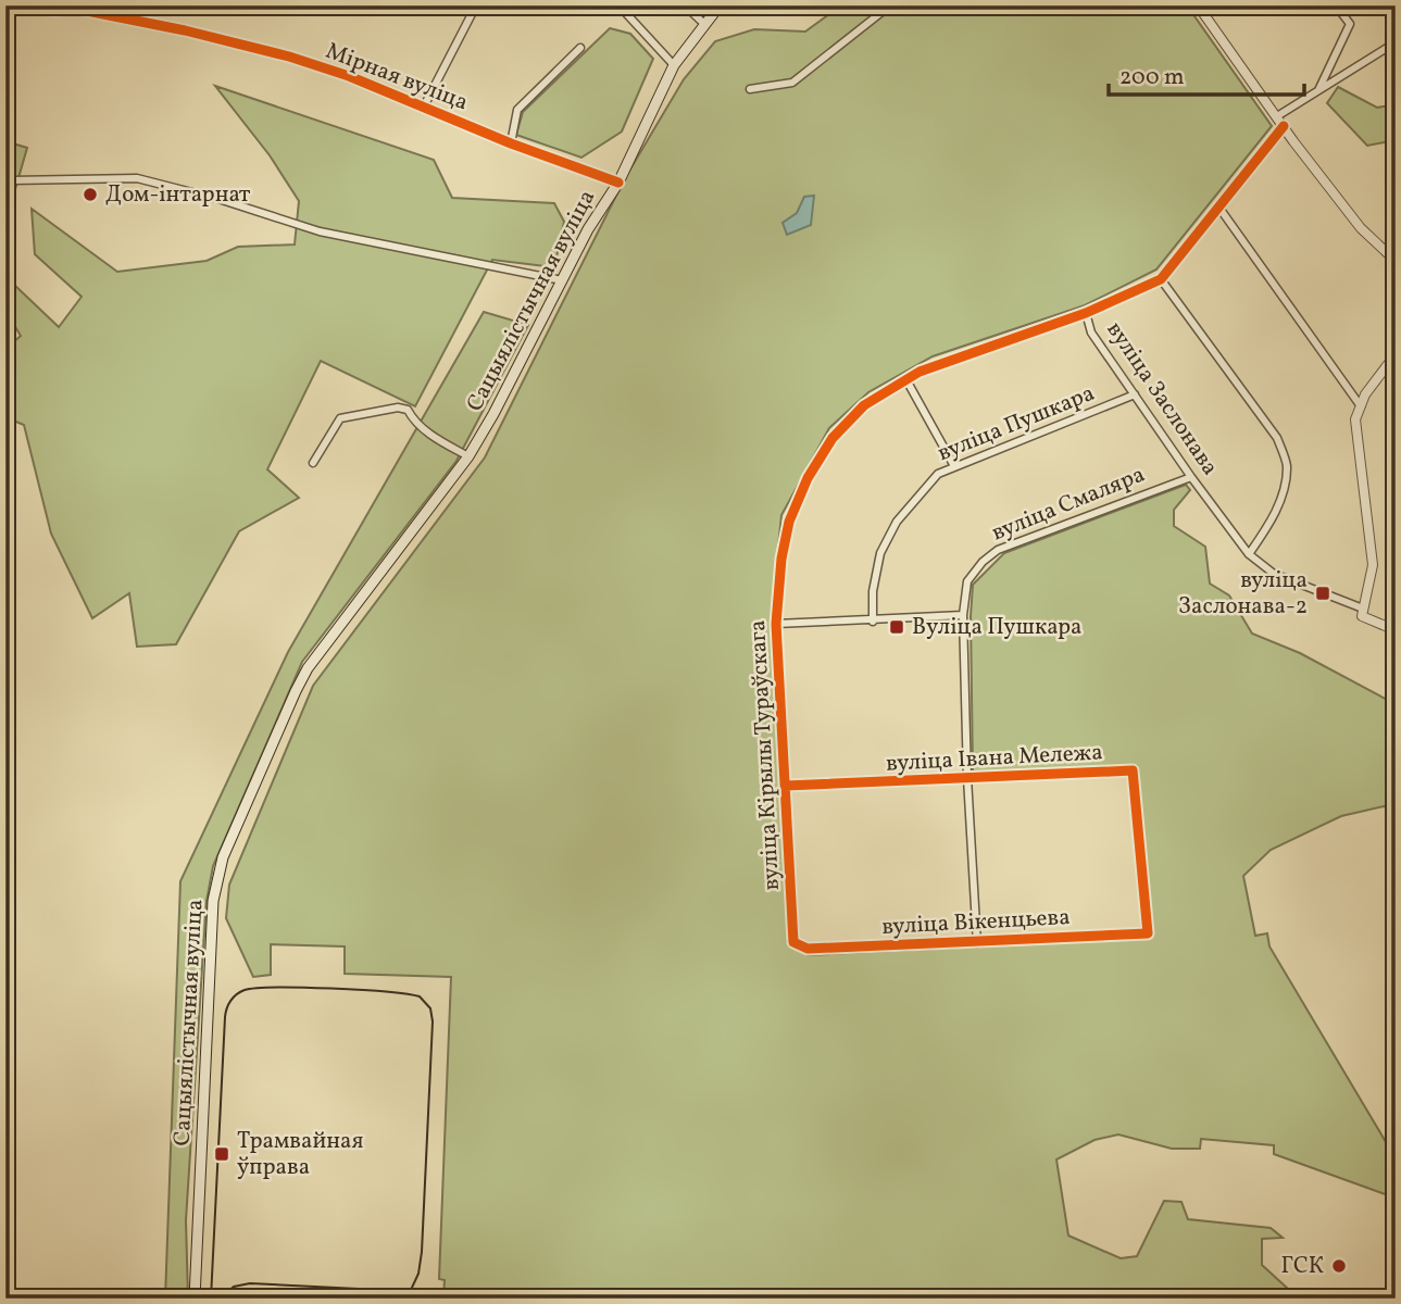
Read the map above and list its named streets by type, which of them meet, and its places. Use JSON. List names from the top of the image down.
{
  "streets": {
    "main road": ["Сацыялістычная вуліца"],
    "street": [
      "Мірная вуліца",
      "вуліца Заслонава",
      "вуліца Пушкара",
      "вуліца Смаляра",
      "вуліца Кірылы Тураўскага",
      "вуліца Івана Мележа",
      "вуліца Вікенцьева"
    ]
  },
  "crossings": [
    ["Мірная вуліца", "Сацыялістычная вуліца"],
    ["вуліца Заслонава", "вуліца Пушкара"],
    ["вуліца Заслонава", "вуліца Смаляра"],
    ["вуліца Заслонава", "вуліца Кірылы Тураўскага"],
    ["вуліца Смаляра", "вуліца Івана Мележа"],
    ["вуліца Смаляра", "вуліца Вікенцьева"],
    ["вуліца Кірылы Тураўскага", "вуліца Івана Мележа"],
    ["вуліца Кірылы Тураўскага", "вуліца Вікенцьева"],
    ["вуліца Івана Мележа", "вуліца Вікенцьева"]
  ],
  "places": {
    "other": ["Дом-інтарнат", "ГСК"],
    "transit": ["вуліца Заслонава-2", "Вуліца Пушкара", "Трамвайная ўправа"]
  },
  "scale_bar": "200 m"
}
